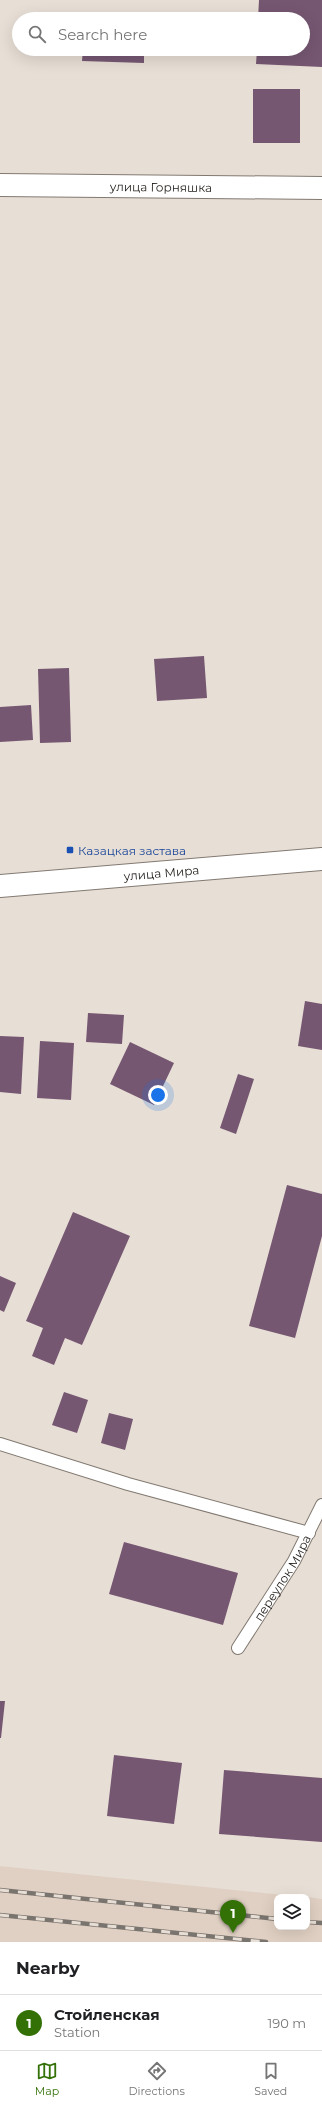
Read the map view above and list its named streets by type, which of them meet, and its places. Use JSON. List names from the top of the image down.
{
  "streets": {
    "street": ["улица Горняшка", "улица Мира"],
    "lane": ["переулок Мира"]
  },
  "places": {
    "transit": ["Казацкая застава"]
  },
  "page": {
    "search": "Search here",
    "pins": "1",
    "heading": "Nearby",
    "list": [
      {
        "mark": "1",
        "name": "Стойленская",
        "note": "Station",
        "value": "190 m"
      }
    ],
    "nav": ["Map", "Directions", "Saved"]
  }
}
